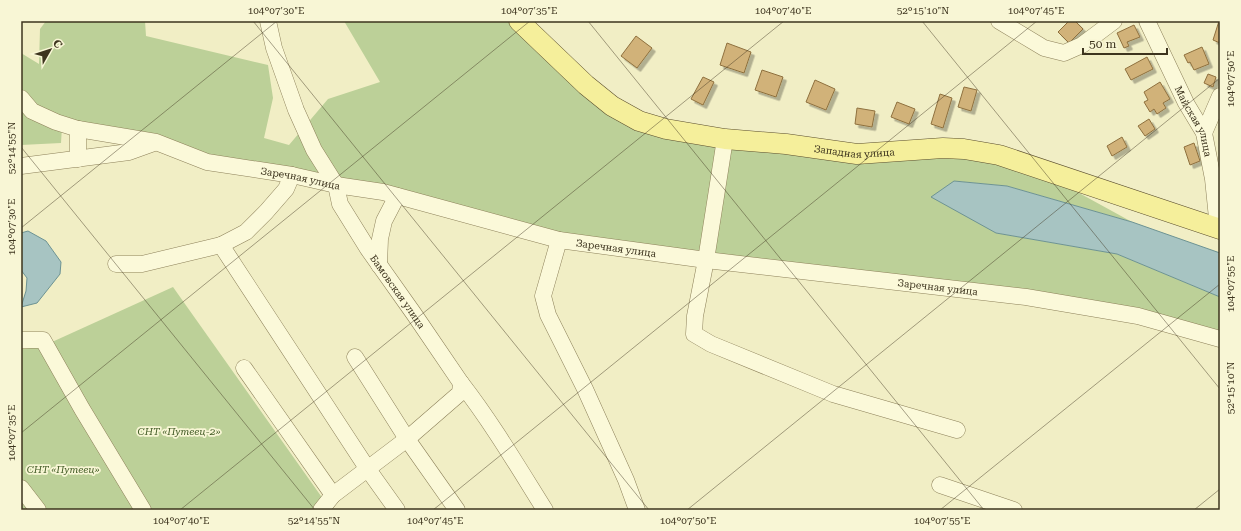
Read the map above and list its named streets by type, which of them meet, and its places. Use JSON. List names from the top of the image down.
{
  "streets": {
    "main road": ["Западная улица"],
    "street": ["Майская улица", "Заречная улица", "Бамовская улица"]
  },
  "crossings": [
    ["Майская улица", "Западная улица"],
    ["Заречная улица", "Бамовская улица"]
  ],
  "parks": ["СНТ «Путеец-2»", "СНТ «Путеец»"],
  "scale_bar": "50 m",
  "north": "top right",
  "coordinates": [
    "104°07'30\"E",
    "104°07'35\"E",
    "104°07'40\"E",
    "52°15'10\"N",
    "104°07'45\"E",
    "104°07'50\"E",
    "52°14'55\"N",
    "104°07'55\"E"
  ]
}
